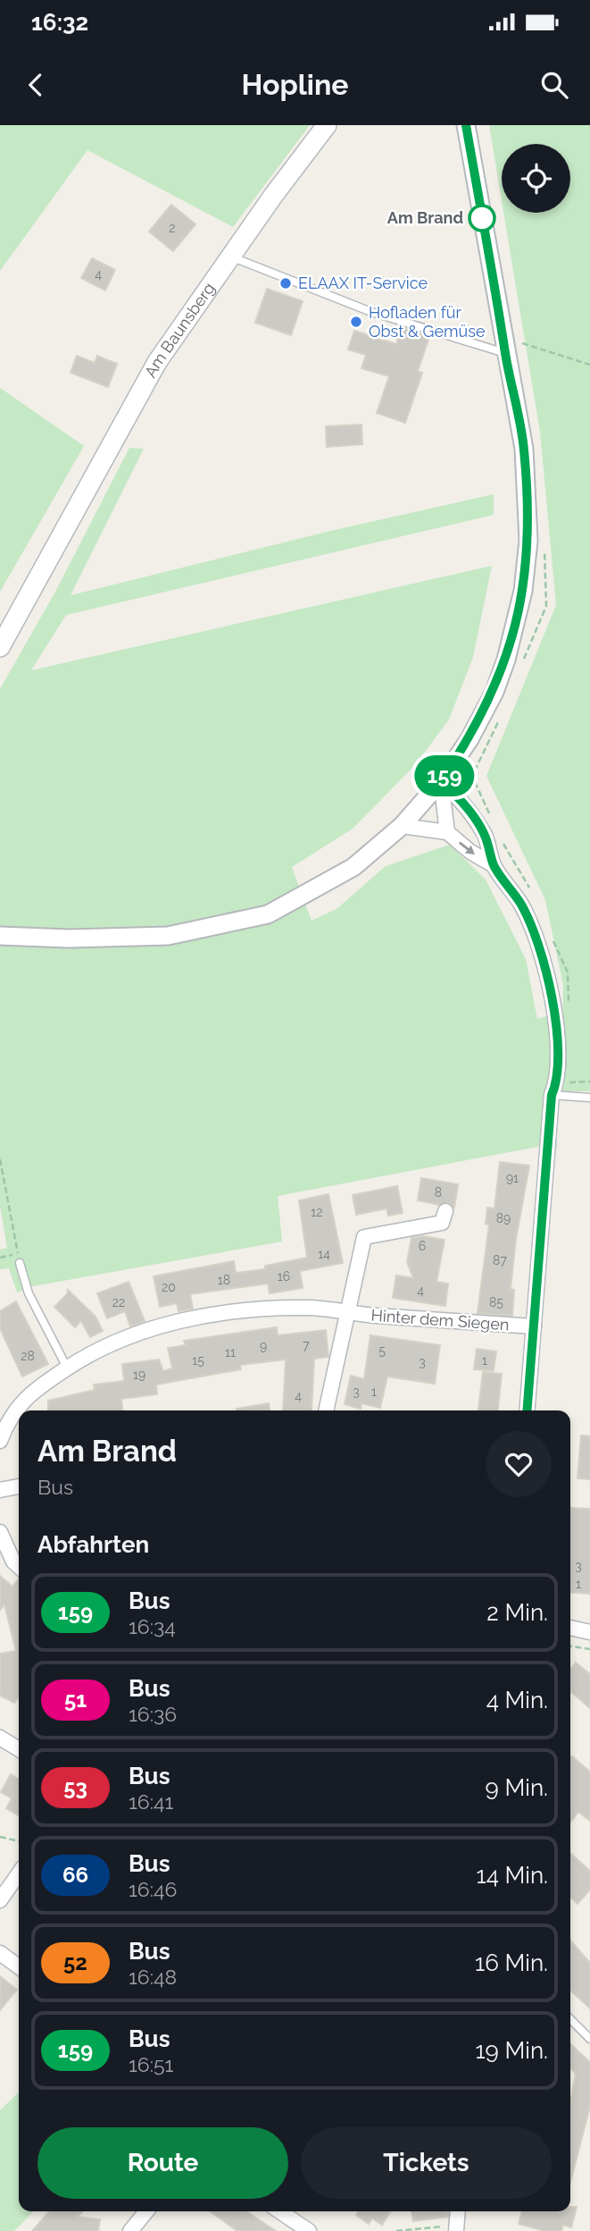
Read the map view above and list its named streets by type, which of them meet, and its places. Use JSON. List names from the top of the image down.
{
  "streets": {
    "main road": ["Am Baunsberg"],
    "street": ["Hinter dem Siegen"]
  },
  "places": ["Am Brand", "ELAAX IT-Service", "Hofladen für Obst & Gemüse"],
  "lines": ["bus line 159"],
  "house_numbers": [
    "2",
    "4",
    "91",
    "8",
    "12",
    "89",
    "6",
    "14",
    "87",
    "16",
    "18",
    "20",
    "4",
    "22",
    "85",
    "7",
    "9",
    "5",
    "11",
    "28",
    "15",
    "1",
    "3",
    "19",
    "3",
    "1",
    "4",
    "3",
    "1"
  ],
  "page": {
    "status": "16:32",
    "header": "Hopline",
    "on_map": "159",
    "heading": [
      ["Am Brand", "Bus"],
      "Abfahrten"
    ],
    "list": [
      {
        "mark": "159",
        "name": "Bus",
        "note": "16:34",
        "value": "2 Min."
      },
      {
        "mark": "51",
        "name": "Bus",
        "note": "16:36",
        "value": "4 Min."
      },
      {
        "mark": "53",
        "name": "Bus",
        "note": "16:41",
        "value": "9 Min."
      },
      {
        "mark": "66",
        "name": "Bus",
        "note": "16:46",
        "value": "14 Min."
      },
      {
        "mark": "52",
        "name": "Bus",
        "note": "16:48",
        "value": "16 Min."
      },
      {
        "mark": "159",
        "name": "Bus",
        "note": "16:51",
        "value": "19 Min."
      }
    ],
    "buttons": ["Route", "Tickets"]
  }
}
